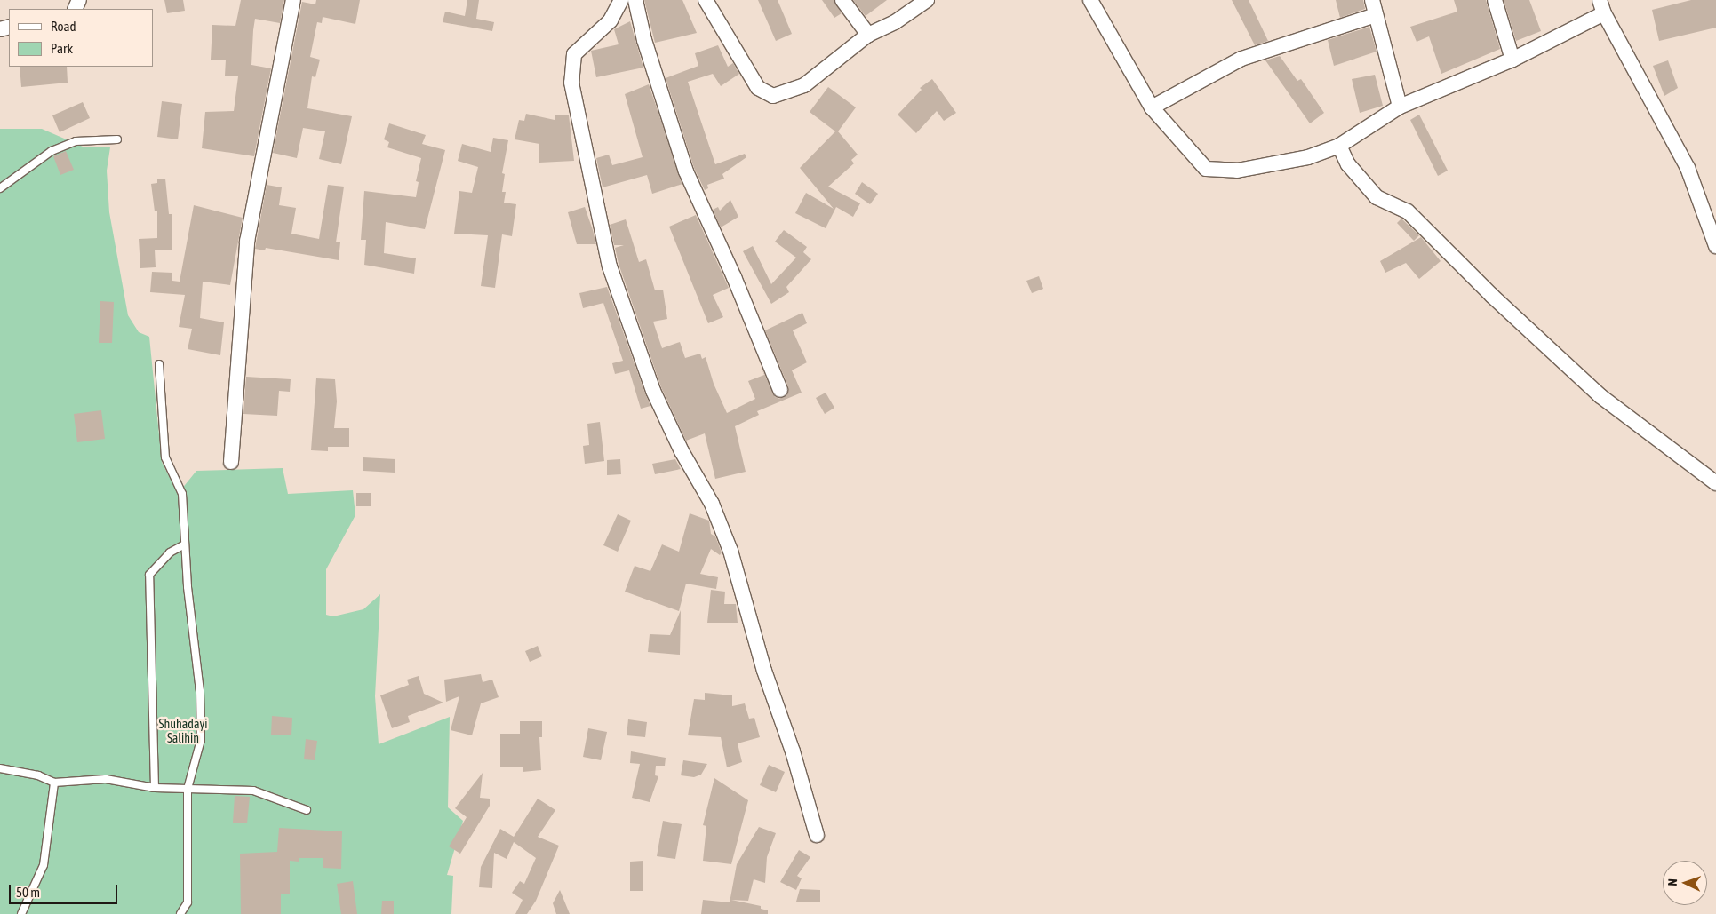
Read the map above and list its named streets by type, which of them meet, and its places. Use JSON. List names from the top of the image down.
{
  "parks": ["Shuhadayi Salihin"],
  "legend": ["Road", "Park"],
  "scale_bar": "50 m",
  "north": "left"
}
